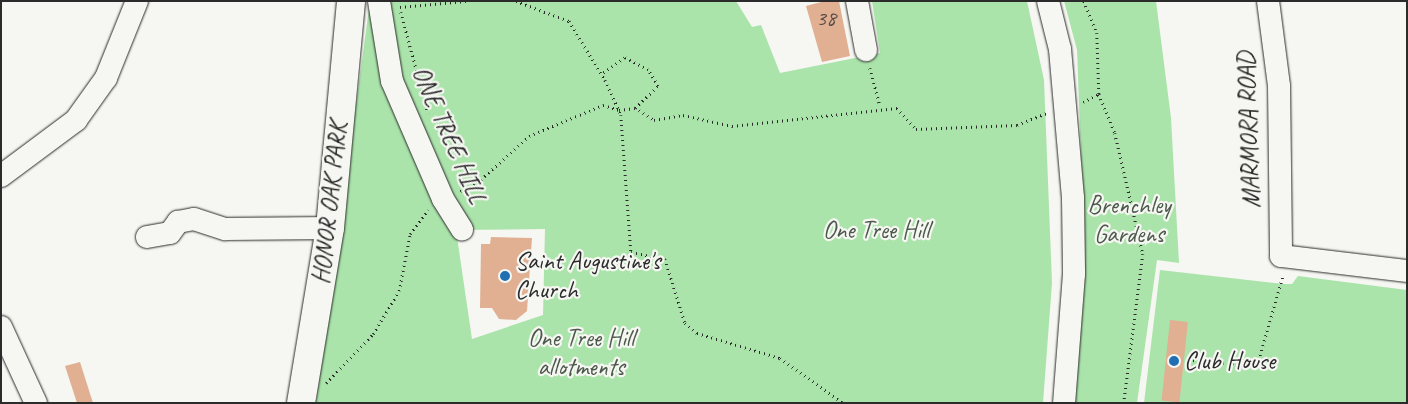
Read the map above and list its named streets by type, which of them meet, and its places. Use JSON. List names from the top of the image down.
{
  "streets": {
    "main road": ["HONOR OAK PARK"],
    "street": ["MARMORA ROAD", "ONE TREE HILL"]
  },
  "parks": ["Brenchley Gardens", "One Tree Hill", "One Tree Hill allotments"],
  "places": ["Saint Augustine's Church", "Club House"],
  "house_numbers": ["38"]
}
